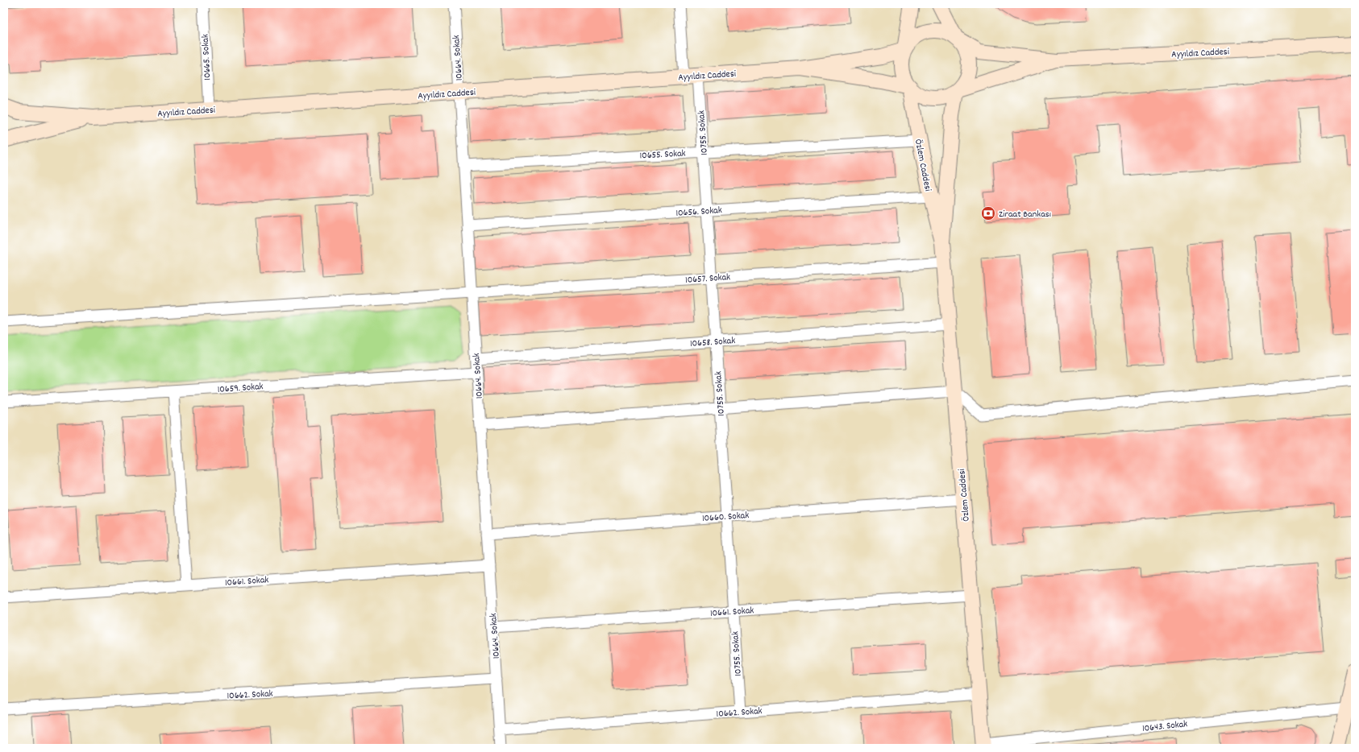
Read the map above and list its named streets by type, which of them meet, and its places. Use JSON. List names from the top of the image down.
{
  "streets": {
    "street": [
      "Ayyıldız Caddesi",
      "10665. Sokak",
      "10664. Sokak",
      "10755. Sokak",
      "10655. Sokak",
      "Özlem Caddesi",
      "10656. Sokak",
      "10657. Sokak",
      "10658. Sokak",
      "10659. Sokak",
      "10660. Sokak",
      "10661. Sokak",
      "10662. Sokak",
      "10643. Sokak"
    ]
  },
  "crossings": [
    ["Ayyıldız Caddesi", "10665. Sokak"],
    ["Ayyıldız Caddesi", "10664. Sokak"],
    ["Ayyıldız Caddesi", "10755. Sokak"],
    ["Ayyıldız Caddesi", "Özlem Caddesi"],
    ["10664. Sokak", "10655. Sokak"],
    ["10664. Sokak", "10656. Sokak"],
    ["10664. Sokak", "10657. Sokak"],
    ["10664. Sokak", "10658. Sokak"],
    ["10664. Sokak", "10659. Sokak"],
    ["10664. Sokak", "10660. Sokak"],
    ["10664. Sokak", "10661. Sokak"],
    ["10664. Sokak", "10662. Sokak"],
    ["10755. Sokak", "10655. Sokak"],
    ["10755. Sokak", "10656. Sokak"],
    ["10755. Sokak", "10657. Sokak"],
    ["10755. Sokak", "10658. Sokak"],
    ["10755. Sokak", "10660. Sokak"],
    ["10755. Sokak", "10661. Sokak"],
    ["10755. Sokak", "10662. Sokak"],
    ["10655. Sokak", "Özlem Caddesi"],
    ["Özlem Caddesi", "10656. Sokak"],
    ["Özlem Caddesi", "10657. Sokak"],
    ["Özlem Caddesi", "10658. Sokak"],
    ["Özlem Caddesi", "10660. Sokak"],
    ["Özlem Caddesi", "10661. Sokak"],
    ["Özlem Caddesi", "10662. Sokak"],
    ["Özlem Caddesi", "10643. Sokak"]
  ],
  "places": {
    "bank": ["Ziraat Bankası"]
  }
}
